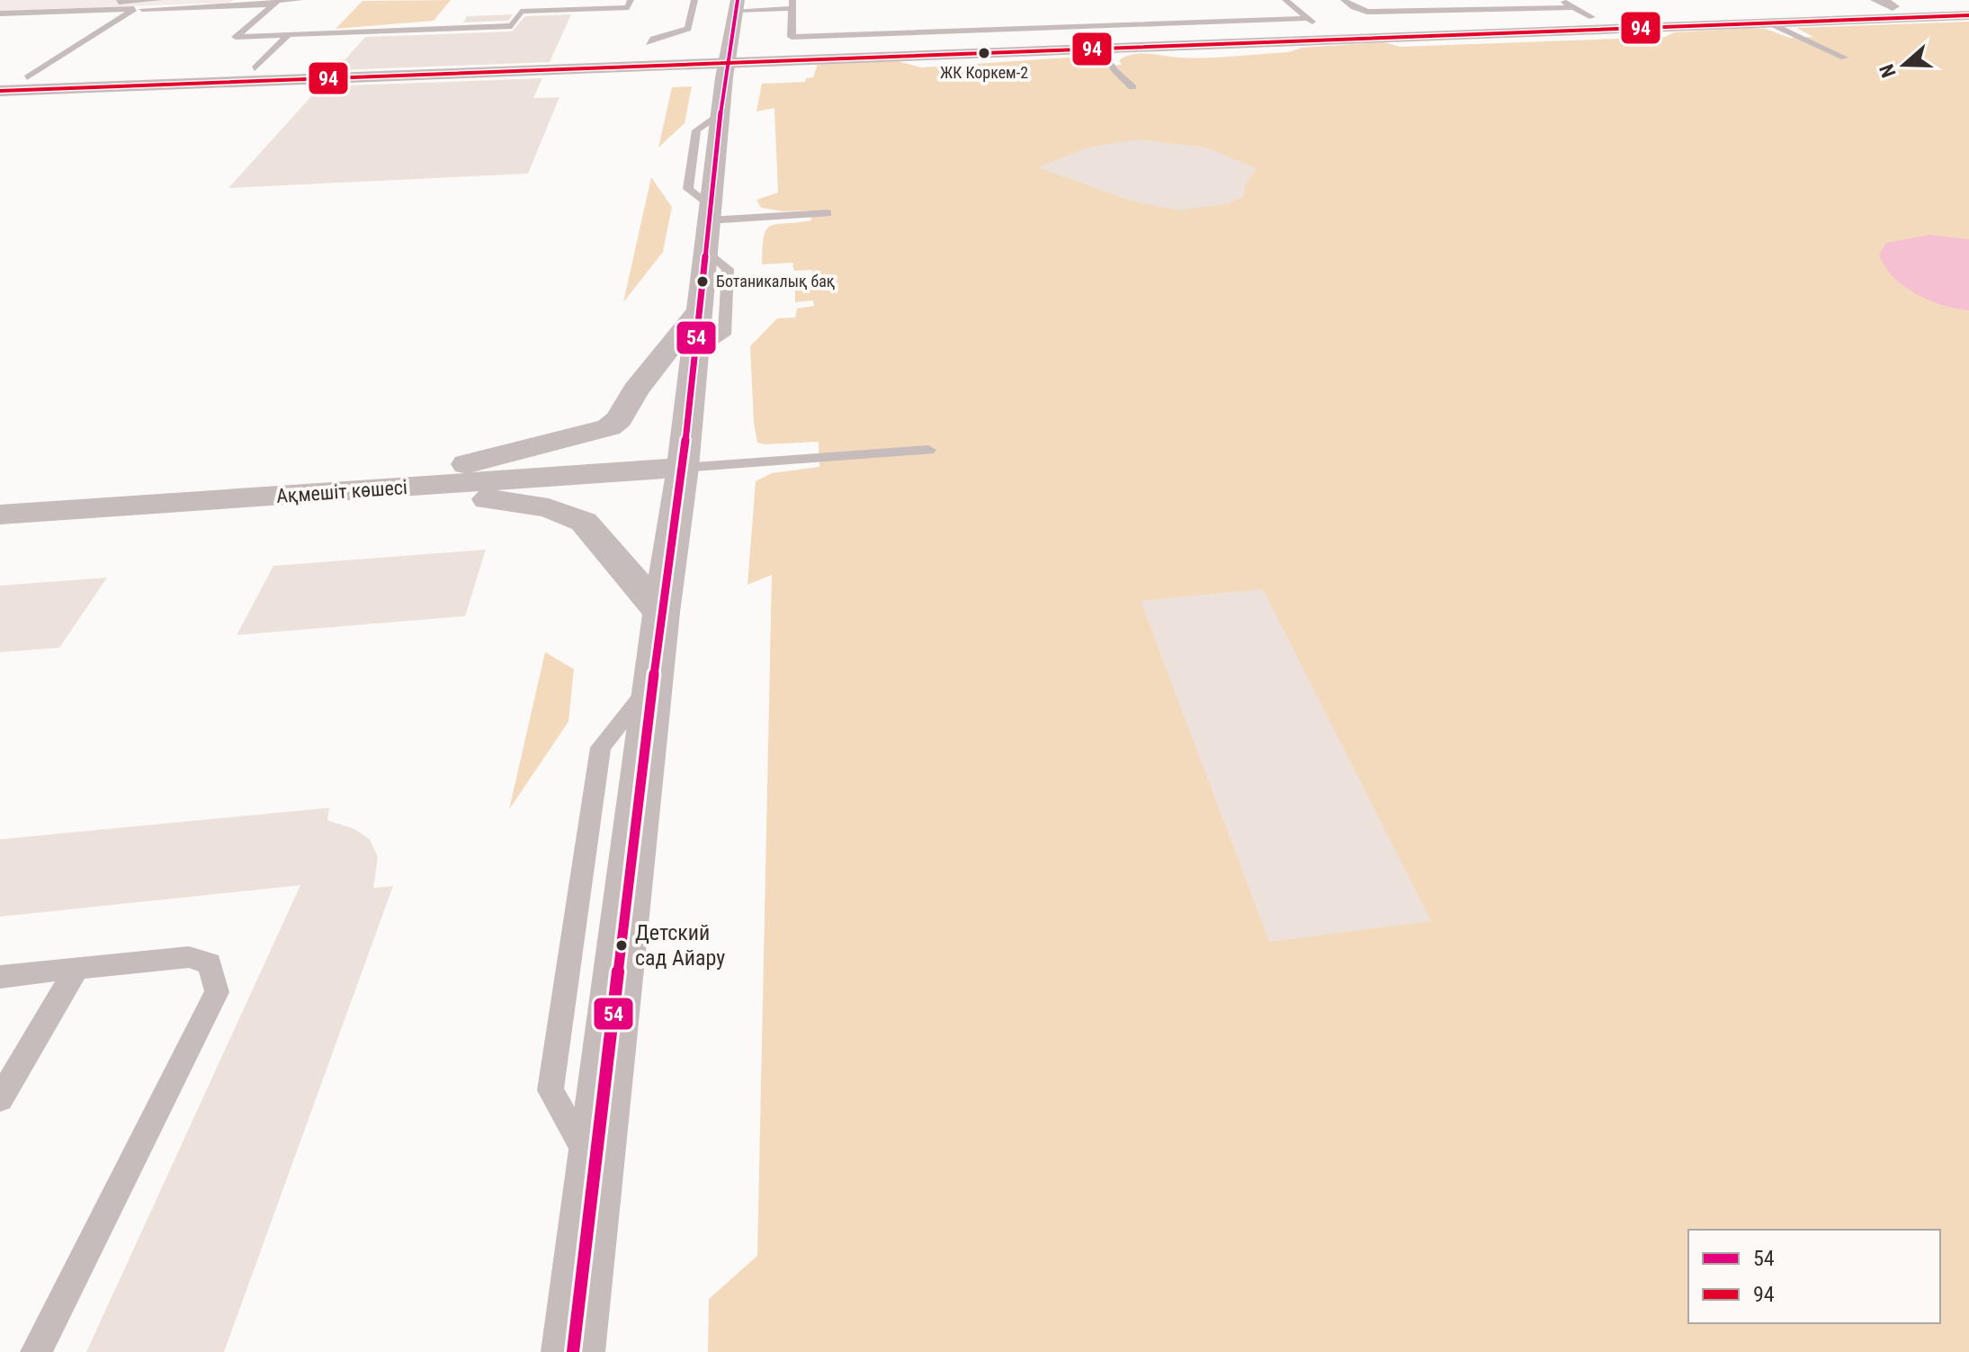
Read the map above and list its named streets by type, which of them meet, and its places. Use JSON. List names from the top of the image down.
{
  "streets": {
    "street": ["Ақмешіт көшесі"]
  },
  "places": ["ЖК Коркем-2", "Ботаникалық бақ", "Детский сад Айару"],
  "lines": ["transit line 54", "transit line 94"],
  "legend": ["54", "94"],
  "north": "left"
}
